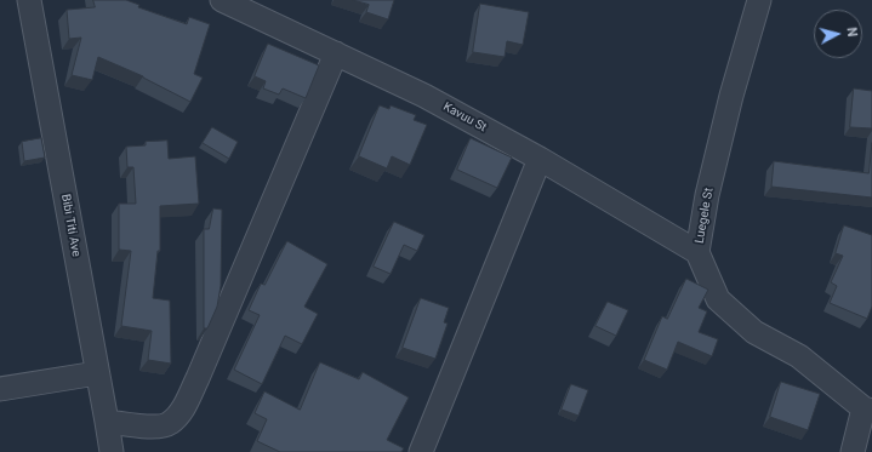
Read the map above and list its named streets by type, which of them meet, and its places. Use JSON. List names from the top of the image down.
{
  "streets": {
    "street": ["Kavuu St", "Luegele St", "Bibi Titi Ave"]
  },
  "crossings": [
    ["Kavuu St", "Luegele St"]
  ],
  "north": "right"
}
